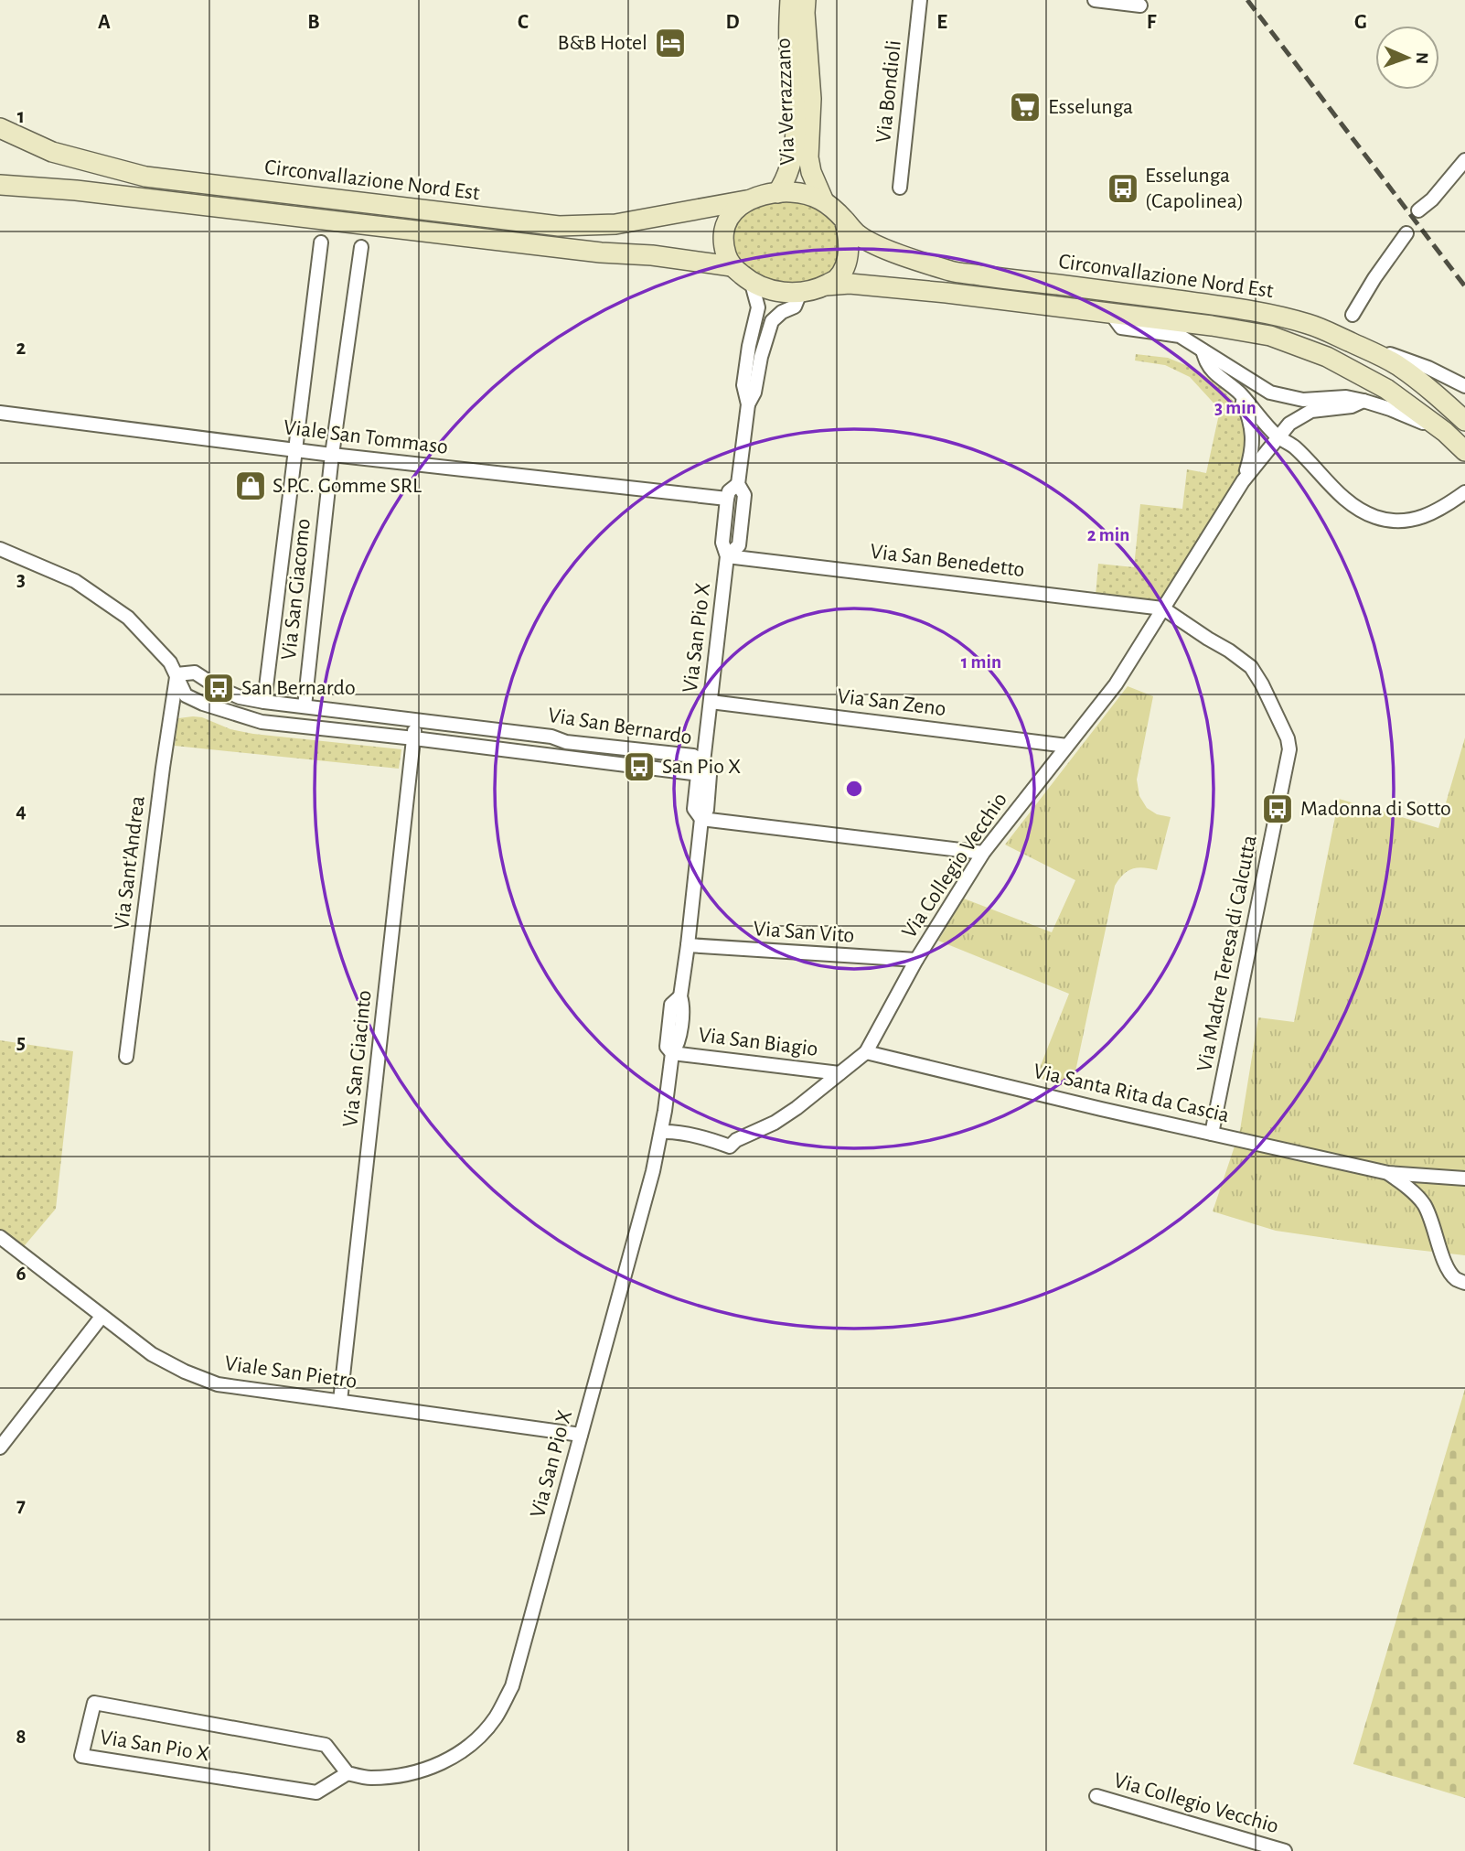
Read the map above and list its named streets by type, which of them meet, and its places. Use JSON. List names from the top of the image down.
{
  "streets": {
    "main road": ["Via Verrazzano", "Circonvallazione Nord Est"],
    "street": [
      "Via Bondioli",
      "Viale San Tommaso",
      "Via San Benedetto",
      "Via San Giacomo",
      "Via San Pio X",
      "Via San Zeno",
      "Via San Bernardo",
      "Via Sant'Andrea",
      "Via Collegio Vecchio",
      "Via San Vito",
      "Via Madre Teresa di Calcutta",
      "Via San Biagio",
      "Via San Giacinto",
      "Via Santa Rita da Cascia",
      "Viale San Pietro"
    ]
  },
  "crossings": [
    ["Via Verrazzano", "Circonvallazione Nord Est"],
    ["Via Verrazzano", "Via San Pio X"],
    ["Circonvallazione Nord Est", "Via San Pio X"],
    ["Circonvallazione Nord Est", "Via Collegio Vecchio"],
    ["Viale San Tommaso", "Via San Giacomo"],
    ["Viale San Tommaso", "Via San Pio X"],
    ["Via San Benedetto", "Via San Pio X"],
    ["Via San Benedetto", "Via Collegio Vecchio"],
    ["Via San Benedetto", "Via Madre Teresa di Calcutta"],
    ["Via San Giacomo", "Via San Bernardo"],
    ["Via San Pio X", "Via San Zeno"],
    ["Via San Pio X", "Via San Bernardo"],
    ["Via San Pio X", "Via Collegio Vecchio"],
    ["Via San Pio X", "Via San Vito"],
    ["Via San Pio X", "Via San Biagio"],
    ["Via San Pio X", "Viale San Pietro"],
    ["Via San Zeno", "Via Collegio Vecchio"],
    ["Via San Bernardo", "Via Sant'Andrea"],
    ["Via San Bernardo", "Via San Giacinto"],
    ["Via Collegio Vecchio", "Via San Vito"],
    ["Via Collegio Vecchio", "Via Madre Teresa di Calcutta"],
    ["Via Collegio Vecchio", "Via San Biagio"],
    ["Via Collegio Vecchio", "Via Santa Rita da Cascia"],
    ["Via Madre Teresa di Calcutta", "Via Santa Rita da Cascia"],
    ["Via San Giacinto", "Viale San Pietro"]
  ],
  "places": {
    "hotel": ["B&B Hotel"],
    "supermarket": ["Esselunga"],
    "bus stop": [
      "Esselunga (Capolinea)",
      "San Bernardo",
      "San Pio X",
      "Madonna di Sotto"
    ],
    "shop": ["S.P.C. Gomme SRL"]
  },
  "north": "right",
  "grid": {
    "columns": [
      "A",
      "B",
      "C",
      "D",
      "E",
      "F",
      "G"
    ],
    "rows": [
      "1",
      "2",
      "3",
      "4",
      "5",
      "6",
      "7",
      "8"
    ]
  },
  "rings": ["3 min", "2 min", "1 min"]
}
